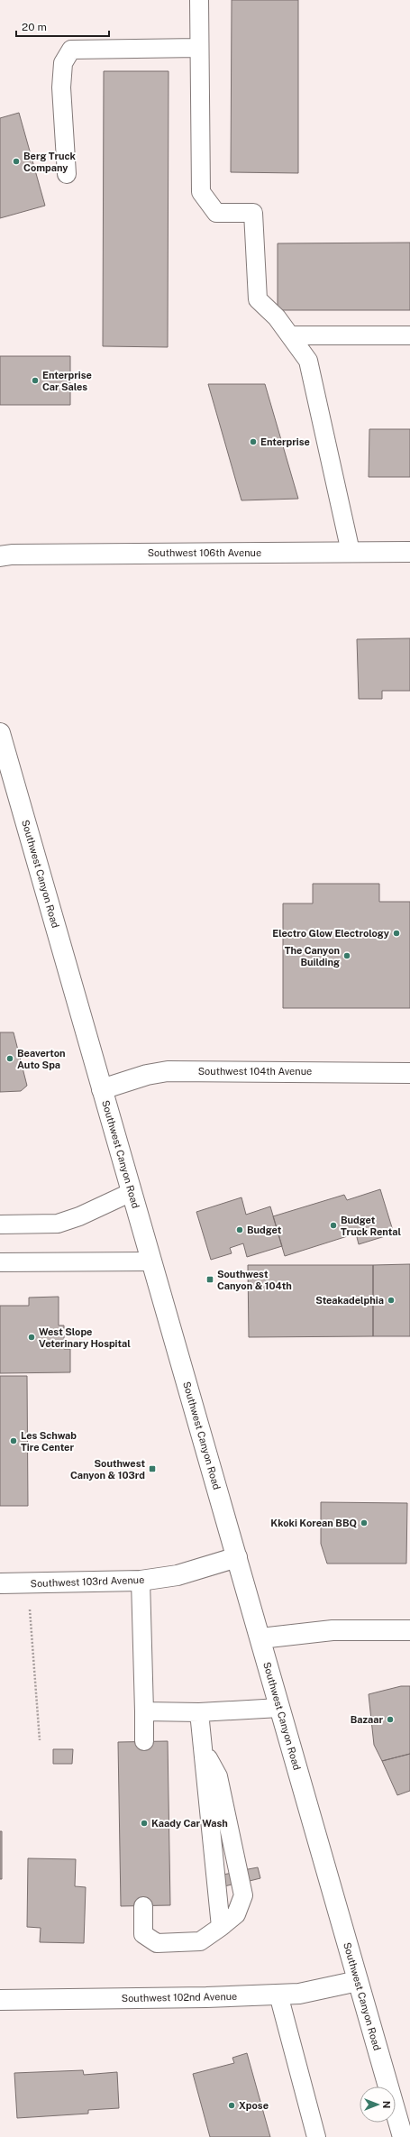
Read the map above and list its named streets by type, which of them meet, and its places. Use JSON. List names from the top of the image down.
{
  "streets": {
    "street": [
      "Southwest 106th Avenue",
      "Southwest Canyon Road",
      "Southwest 104th Avenue",
      "Southwest 103rd Avenue",
      "Southwest 102nd Avenue"
    ]
  },
  "crossings": [
    ["Southwest Canyon Road", "Southwest 104th Avenue"],
    ["Southwest Canyon Road", "Southwest 103rd Avenue"],
    ["Southwest Canyon Road", "Southwest 102nd Avenue"]
  ],
  "places": {
    "other": [
      "Berg Truck Company",
      "Enterprise Car Sales",
      "Enterprise",
      "Electro Glow Electrology",
      "The Canyon Building",
      "Beaverton Auto Spa",
      "Budget Truck Rental",
      "Budget",
      "Steakadelphia",
      "West Slope Veterinary Hospital",
      "Les Schwab Tire Center",
      "Kkoki Korean BBQ",
      "Bazaar",
      "Kaady Car Wash",
      "Xpose"
    ],
    "transit": ["Southwest Canyon & 104th", "Southwest Canyon & 103rd"]
  },
  "scale_bar": "20 m",
  "north": "right"
}
